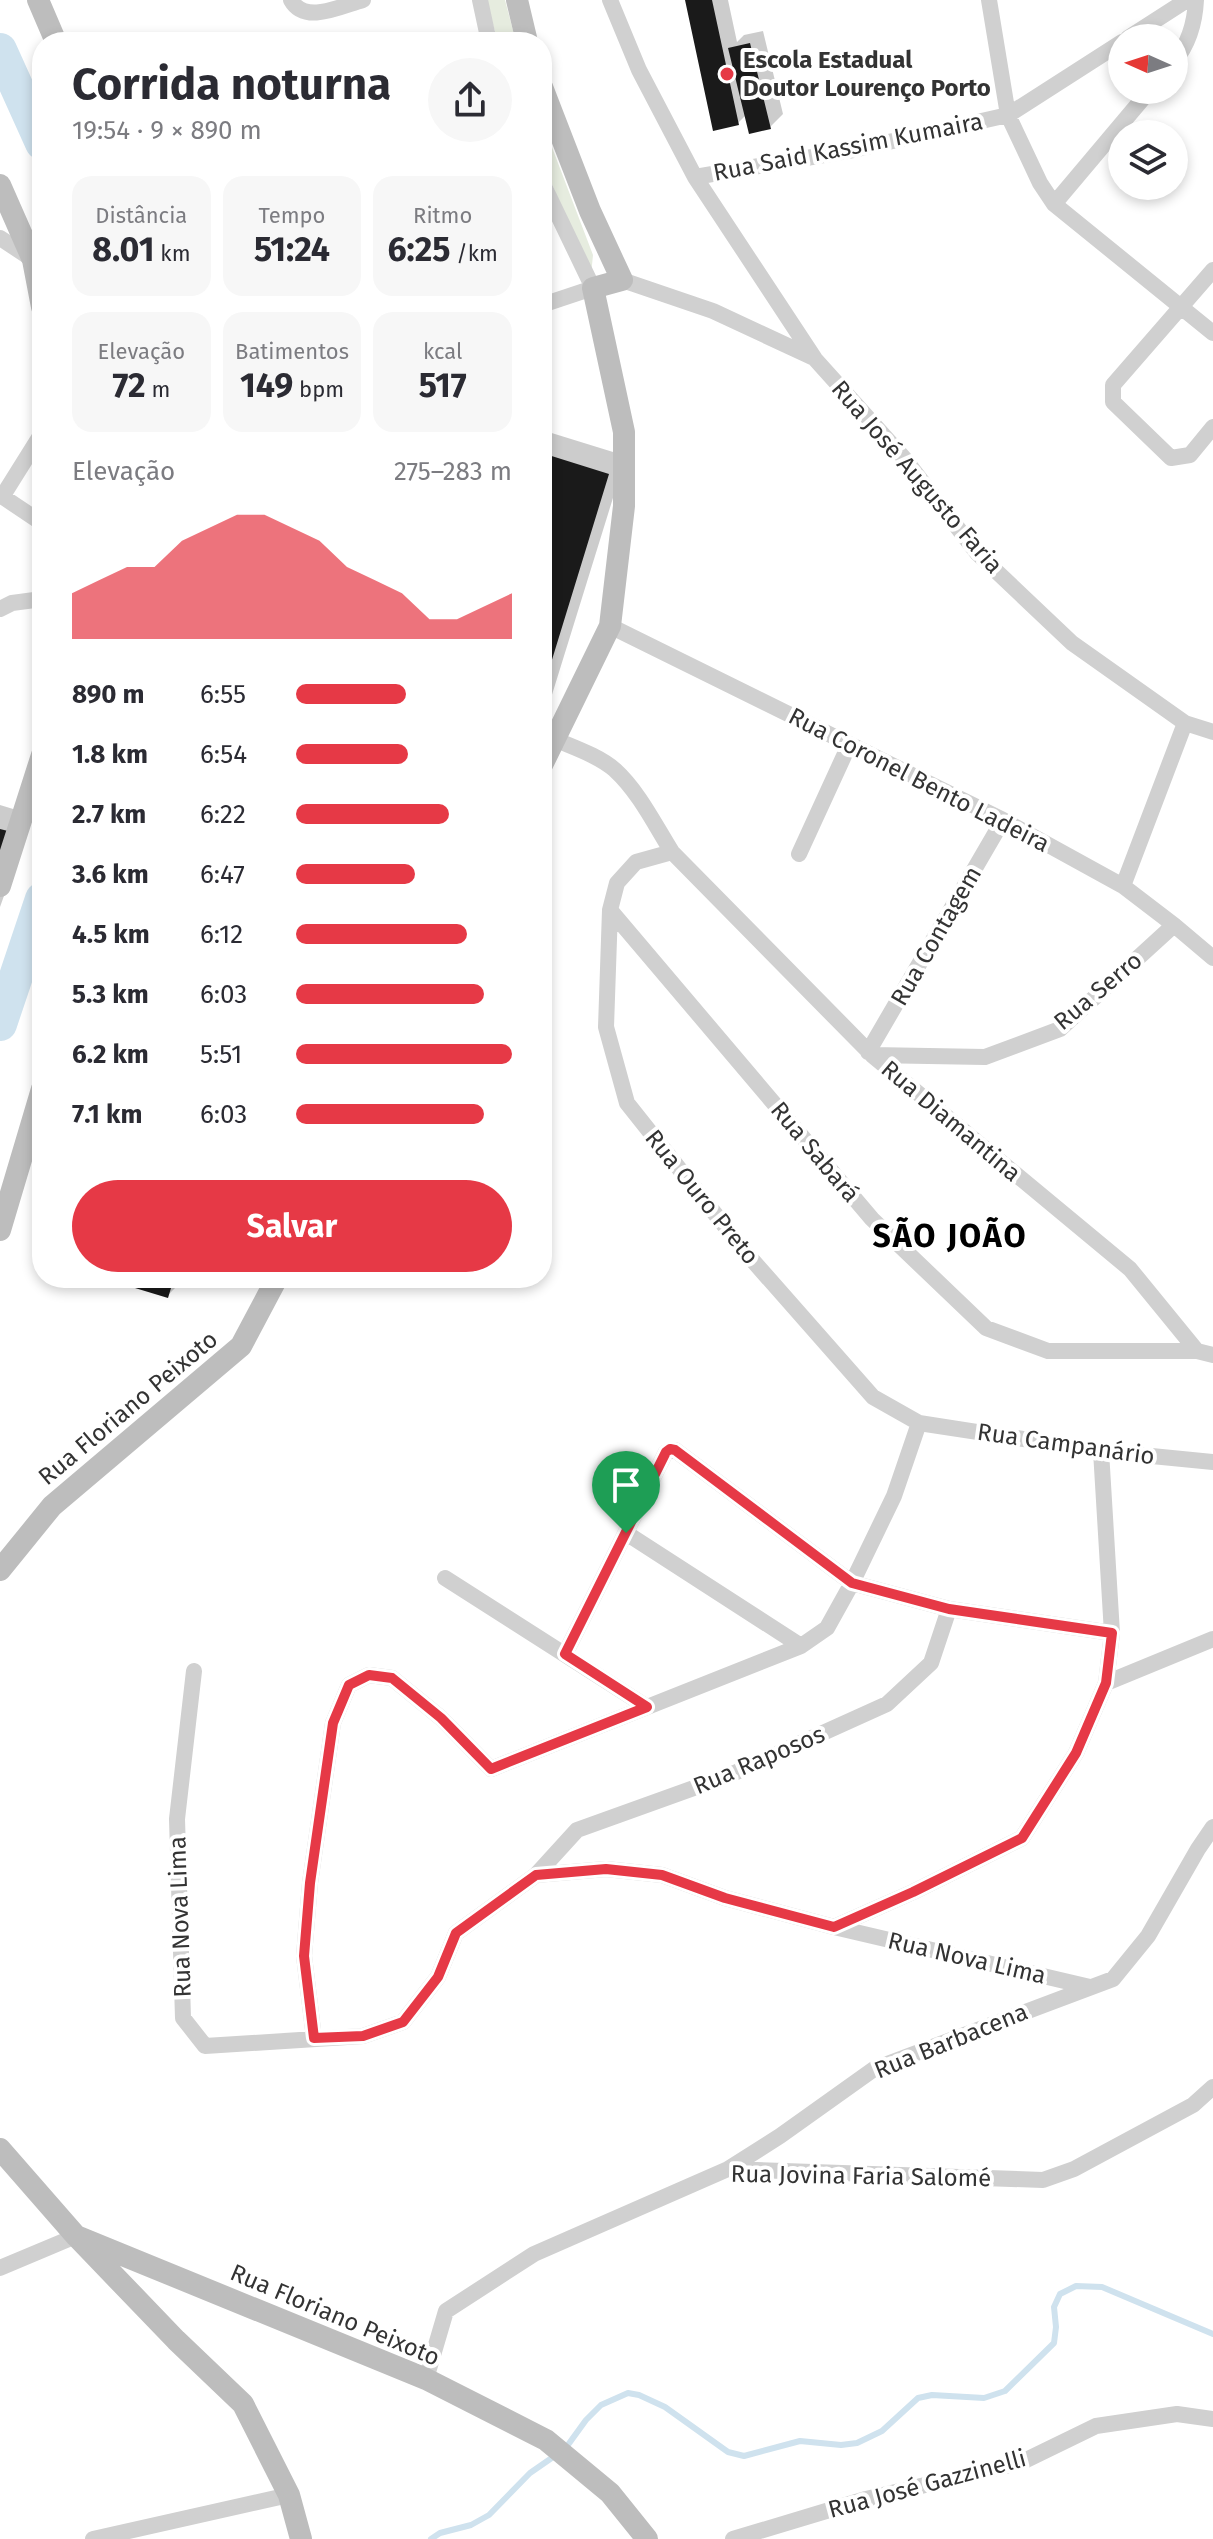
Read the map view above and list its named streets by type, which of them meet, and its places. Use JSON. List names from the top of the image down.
{
  "streets": {
    "street": [
      "Rua Said Kassim Kumaira",
      "Rua José Augusto Faria",
      "Rua Coronel Bento Ladeira",
      "Rua Contagem",
      "Rua Serro",
      "Rua Diamantina",
      "Rua Sabará",
      "Rua Ouro Preto",
      "Rua Floriano Peixoto",
      "Rua Campanário",
      "Rua Raposos",
      "Rua Nova Lima",
      "Rua Barbacena",
      "Rua Jovina Faria Salomé",
      "Rua José Gazzinelli"
    ]
  },
  "crossings": [
    ["Rua Said Kassim Kumaira", "Rua José Augusto Faria"],
    ["Rua Coronel Bento Ladeira", "Rua Contagem"],
    ["Rua Coronel Bento Ladeira", "Rua Serro"],
    ["Rua Contagem", "Rua Serro"],
    ["Rua Contagem", "Rua Diamantina"],
    ["Rua Serro", "Rua Diamantina"],
    ["Rua Diamantina", "Rua Sabará"],
    ["Rua Sabará", "Rua Ouro Preto"],
    ["Rua Ouro Preto", "Rua Campanário"],
    ["Rua Floriano Peixoto", "Rua Jovina Faria Salomé"],
    ["Rua Raposos", "Rua Nova Lima"],
    ["Rua Nova Lima", "Rua Barbacena"],
    ["Rua Barbacena", "Rua Jovina Faria Salomé"]
  ],
  "districts": ["SÃO JOÃO"],
  "places": ["Escola Estadual Doutor Lourenço Porto"],
  "north": "left",
  "page": {
    "heading": ["Corrida noturna", "19:54 · 9 × 890 m"],
    "stats": [
      ["Distância", "8.01 km"],
      ["Tempo", "51:24"],
      ["Ritmo", "6:25 /km"],
      ["Elevação", "72 m"],
      ["Batimentos", "149 bpm"],
      ["kcal", "517"]
    ],
    "chart": ["Elevação", "275–283 m"],
    "list": [
      {
        "name": "890 m",
        "note": "6:55"
      },
      {
        "name": "1.8 km",
        "note": "6:54"
      },
      {
        "name": "2.7 km",
        "note": "6:22"
      },
      {
        "name": "3.6 km",
        "note": "6:47"
      },
      {
        "name": "4.5 km",
        "note": "6:12"
      },
      {
        "name": "5.3 km",
        "note": "6:03"
      },
      {
        "name": "6.2 km",
        "note": "5:51"
      },
      {
        "name": "7.1 km",
        "note": "6:03"
      }
    ],
    "buttons": "Salvar"
  }
}
